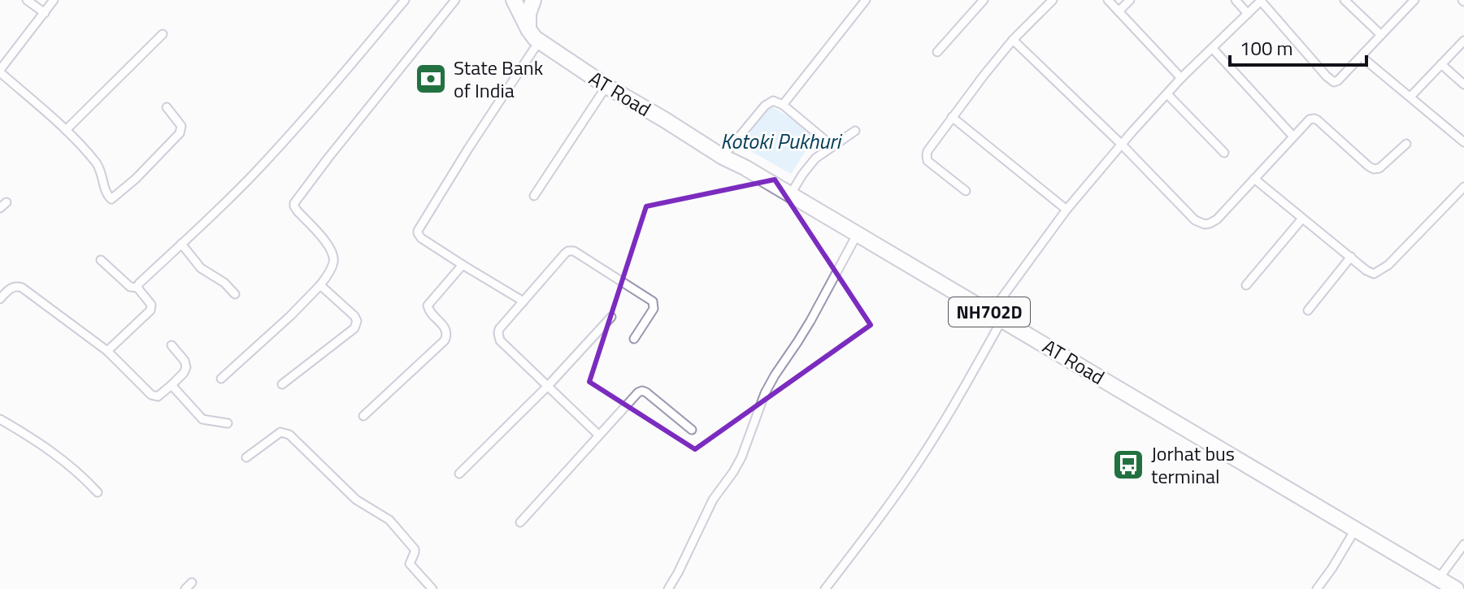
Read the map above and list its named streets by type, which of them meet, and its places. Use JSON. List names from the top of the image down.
{
  "streets": {
    "highway": ["AT Road", "NH702D"]
  },
  "water": ["Kotoki Pukhuri"],
  "places": {
    "bank": ["State Bank of India"],
    "bus stop": ["Jorhat bus terminal"]
  },
  "scale_bar": "100 m"
}
